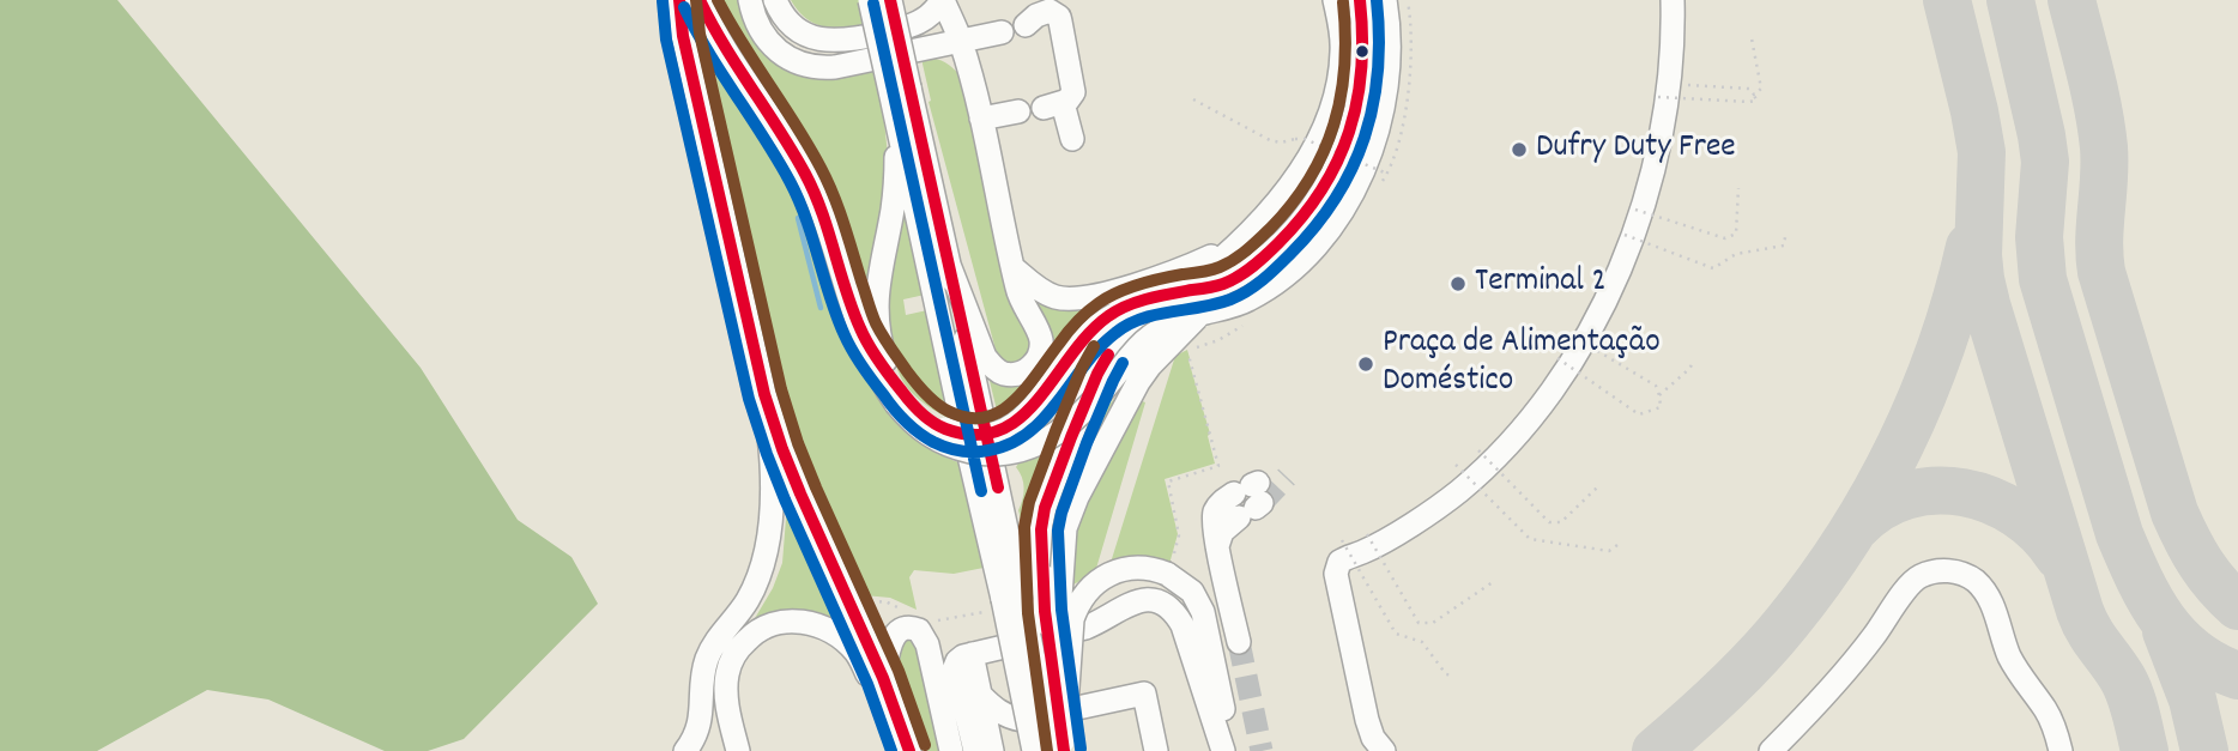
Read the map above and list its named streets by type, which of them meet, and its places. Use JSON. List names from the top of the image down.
{
  "places": ["Dufry Duty Free", "Terminal 2", "Praça de Alimentação Doméstico"]
}
